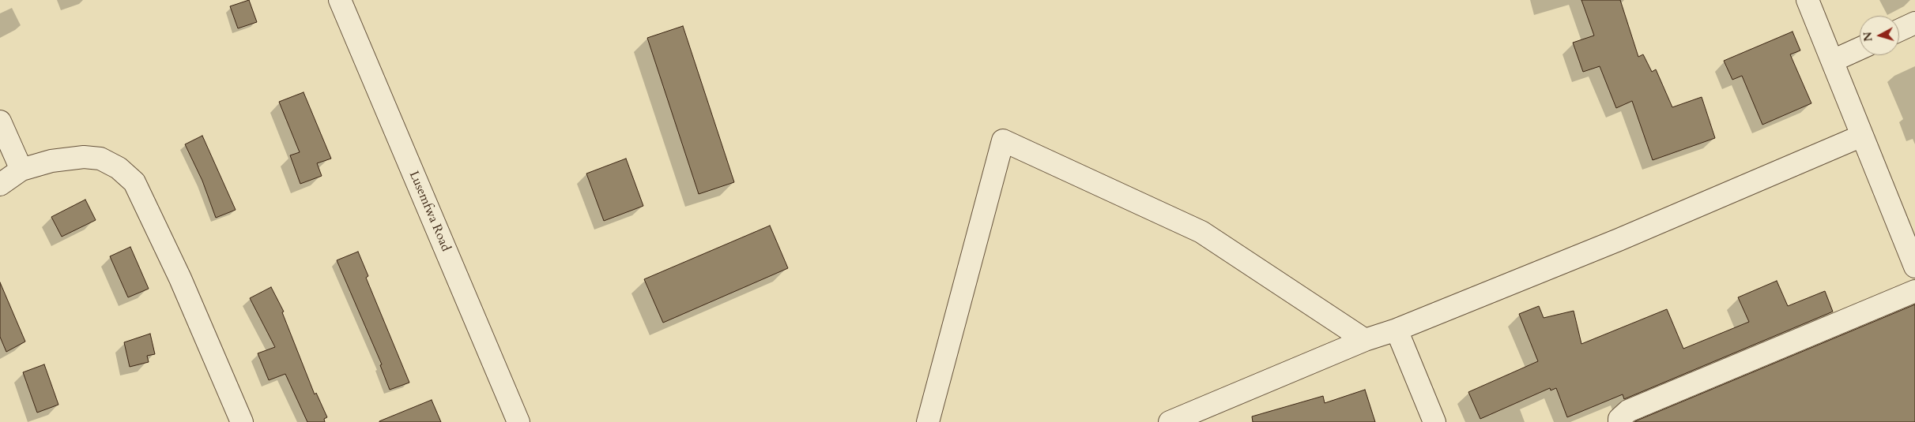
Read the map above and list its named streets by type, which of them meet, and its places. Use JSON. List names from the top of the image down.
{
  "streets": {
    "street": ["Lusemfwa Road"]
  },
  "north": "left"
}
